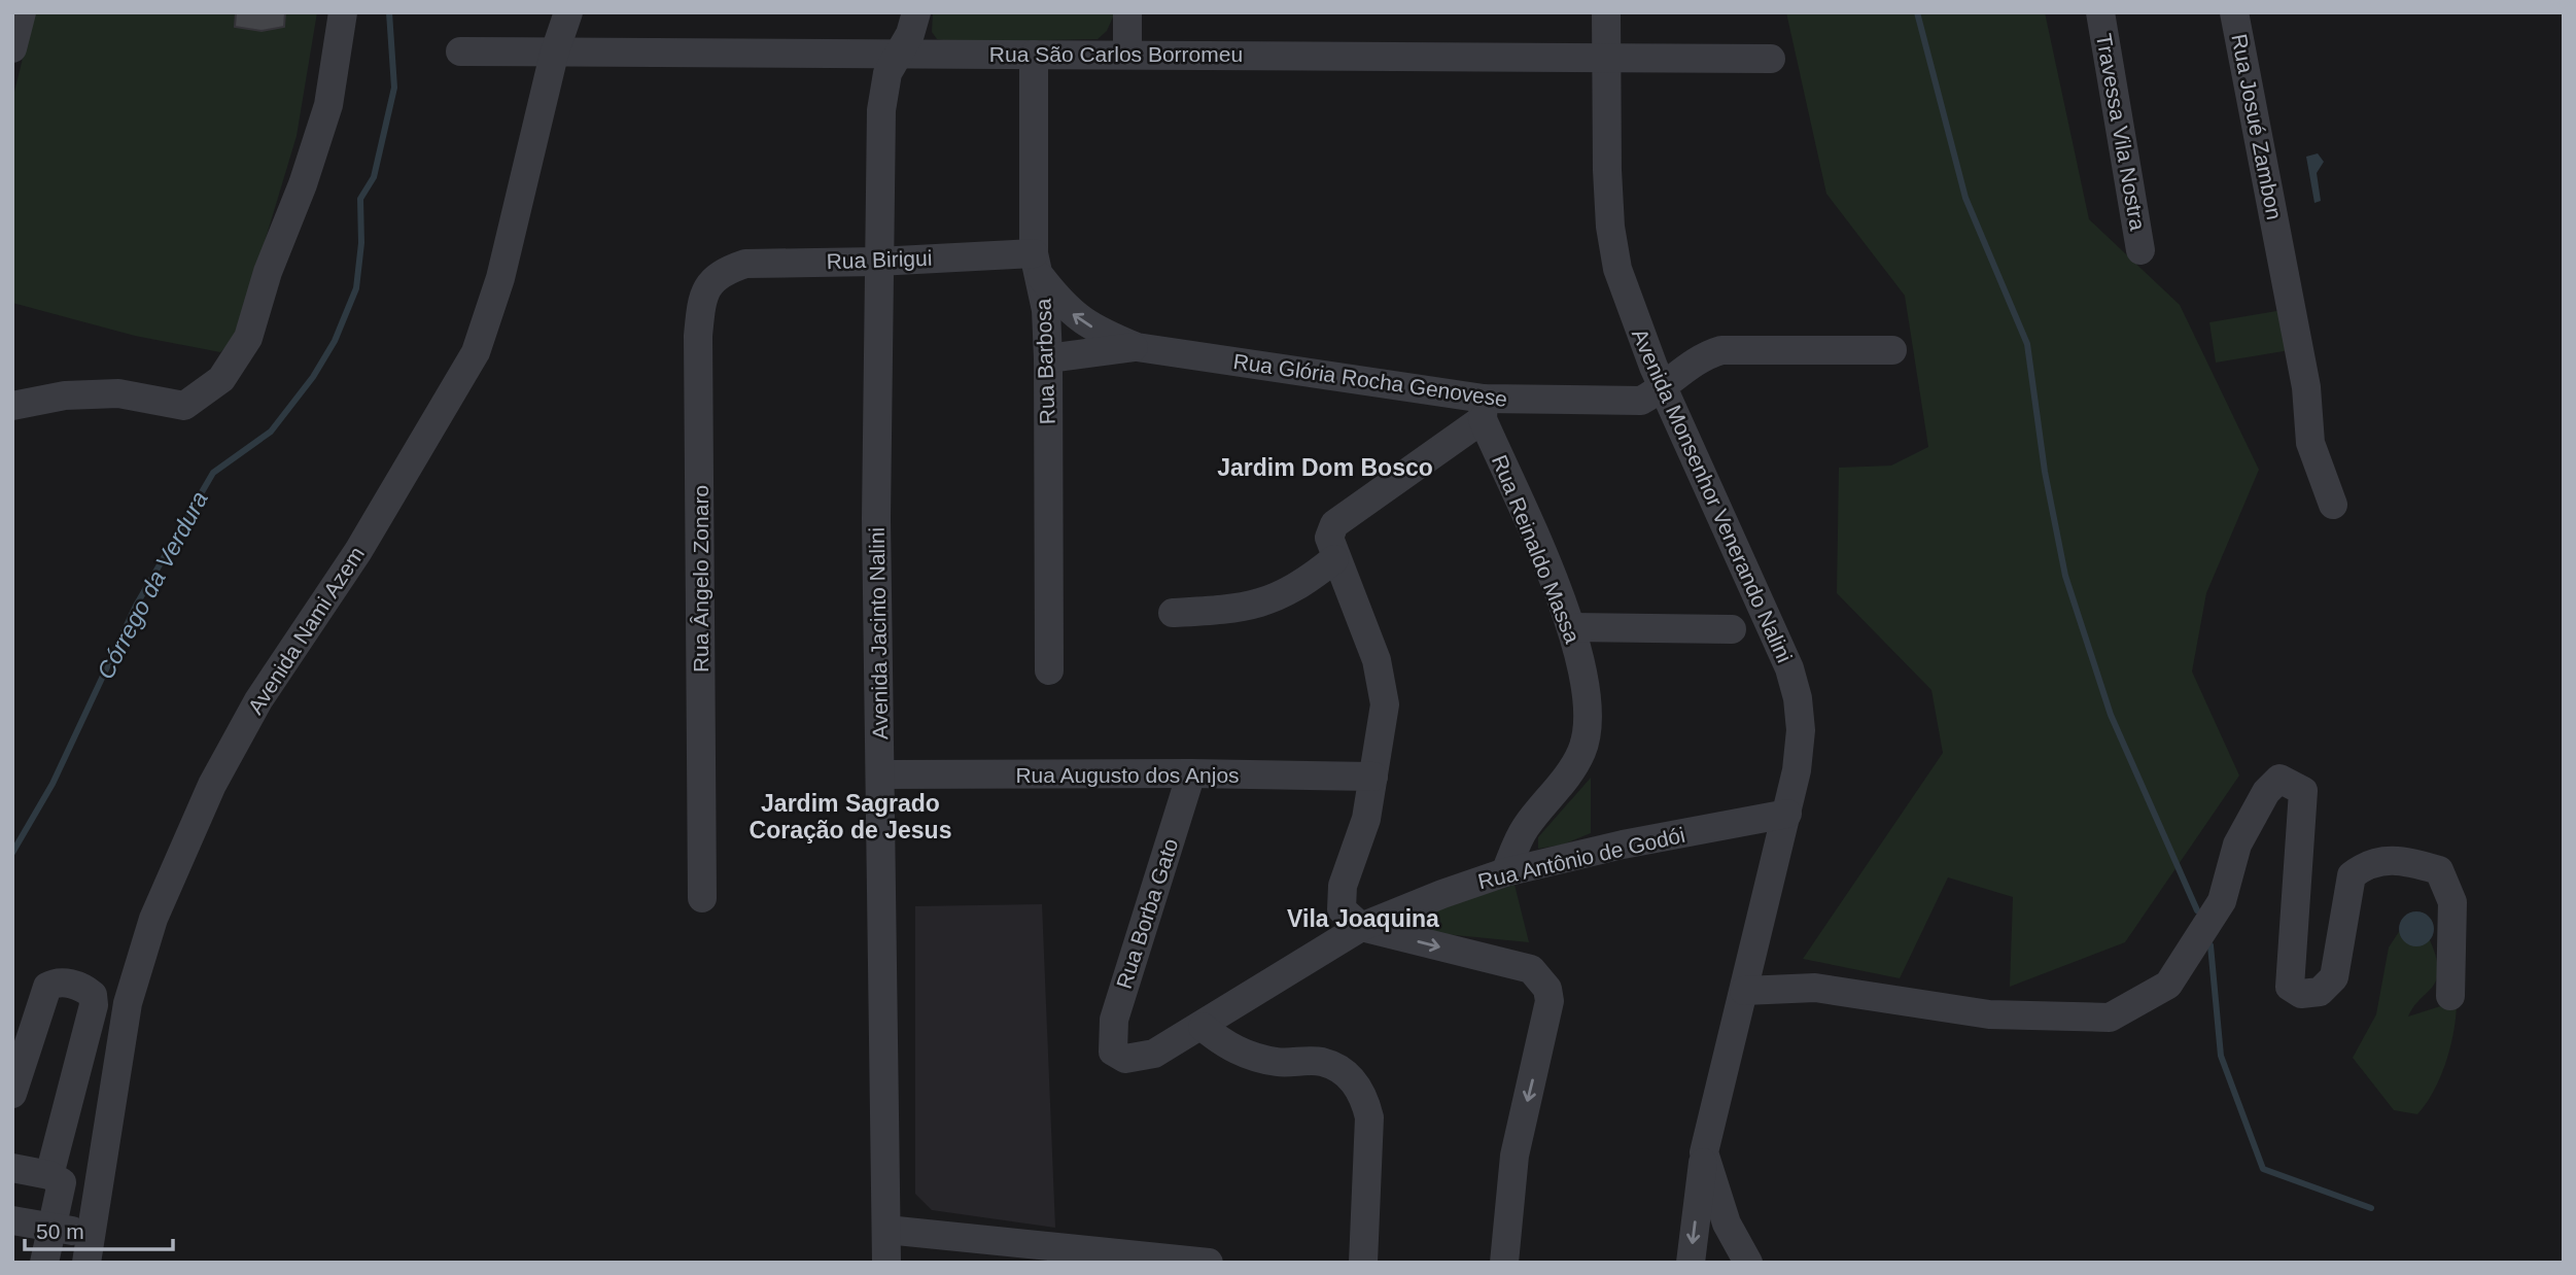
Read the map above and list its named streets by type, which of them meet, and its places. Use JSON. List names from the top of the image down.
{
  "streets": {
    "street": [
      "Rua São Carlos Borromeu",
      "Rua Josué Zambon",
      "Travessa Vila Nostra",
      "Rua Birigui",
      "Rua Barbosa",
      "Rua Glória Rocha Genovese",
      "Avenida Monsenhor Venerando Nalini",
      "Rua Reinaldo Massa",
      "Rua Ângelo Zonaro",
      "Avenida Nami Azem",
      "Avenida Jacinto Nalini",
      "Rua Augusto dos Anjos",
      "Rua Antônio de Godói",
      "Rua Borba Gato"
    ]
  },
  "crossings": [
    ["Rua São Carlos Borromeu", "Rua Barbosa"],
    ["Rua São Carlos Borromeu", "Avenida Monsenhor Venerando Nalini"],
    ["Rua São Carlos Borromeu", "Avenida Nami Azem"],
    ["Rua São Carlos Borromeu", "Avenida Jacinto Nalini"],
    ["Rua Birigui", "Rua Barbosa"],
    ["Rua Birigui", "Rua Glória Rocha Genovese"],
    ["Rua Birigui", "Rua Ângelo Zonaro"],
    ["Rua Birigui", "Avenida Jacinto Nalini"],
    ["Rua Barbosa", "Rua Glória Rocha Genovese"],
    ["Rua Glória Rocha Genovese", "Avenida Monsenhor Venerando Nalini"],
    ["Rua Glória Rocha Genovese", "Rua Reinaldo Massa"],
    ["Avenida Monsenhor Venerando Nalini", "Rua Antônio de Godói"],
    ["Rua Reinaldo Massa", "Rua Antônio de Godói"],
    ["Avenida Jacinto Nalini", "Rua Augusto dos Anjos"],
    ["Rua Augusto dos Anjos", "Rua Borba Gato"],
    ["Rua Antônio de Godói", "Rua Borba Gato"]
  ],
  "districts": ["Jardim Dom Bosco", "Jardim Sagrado Coração de Jesus", "Vila Joaquina"],
  "water": ["Córrego da Verdura"],
  "scale_bar": "50 m"
}
